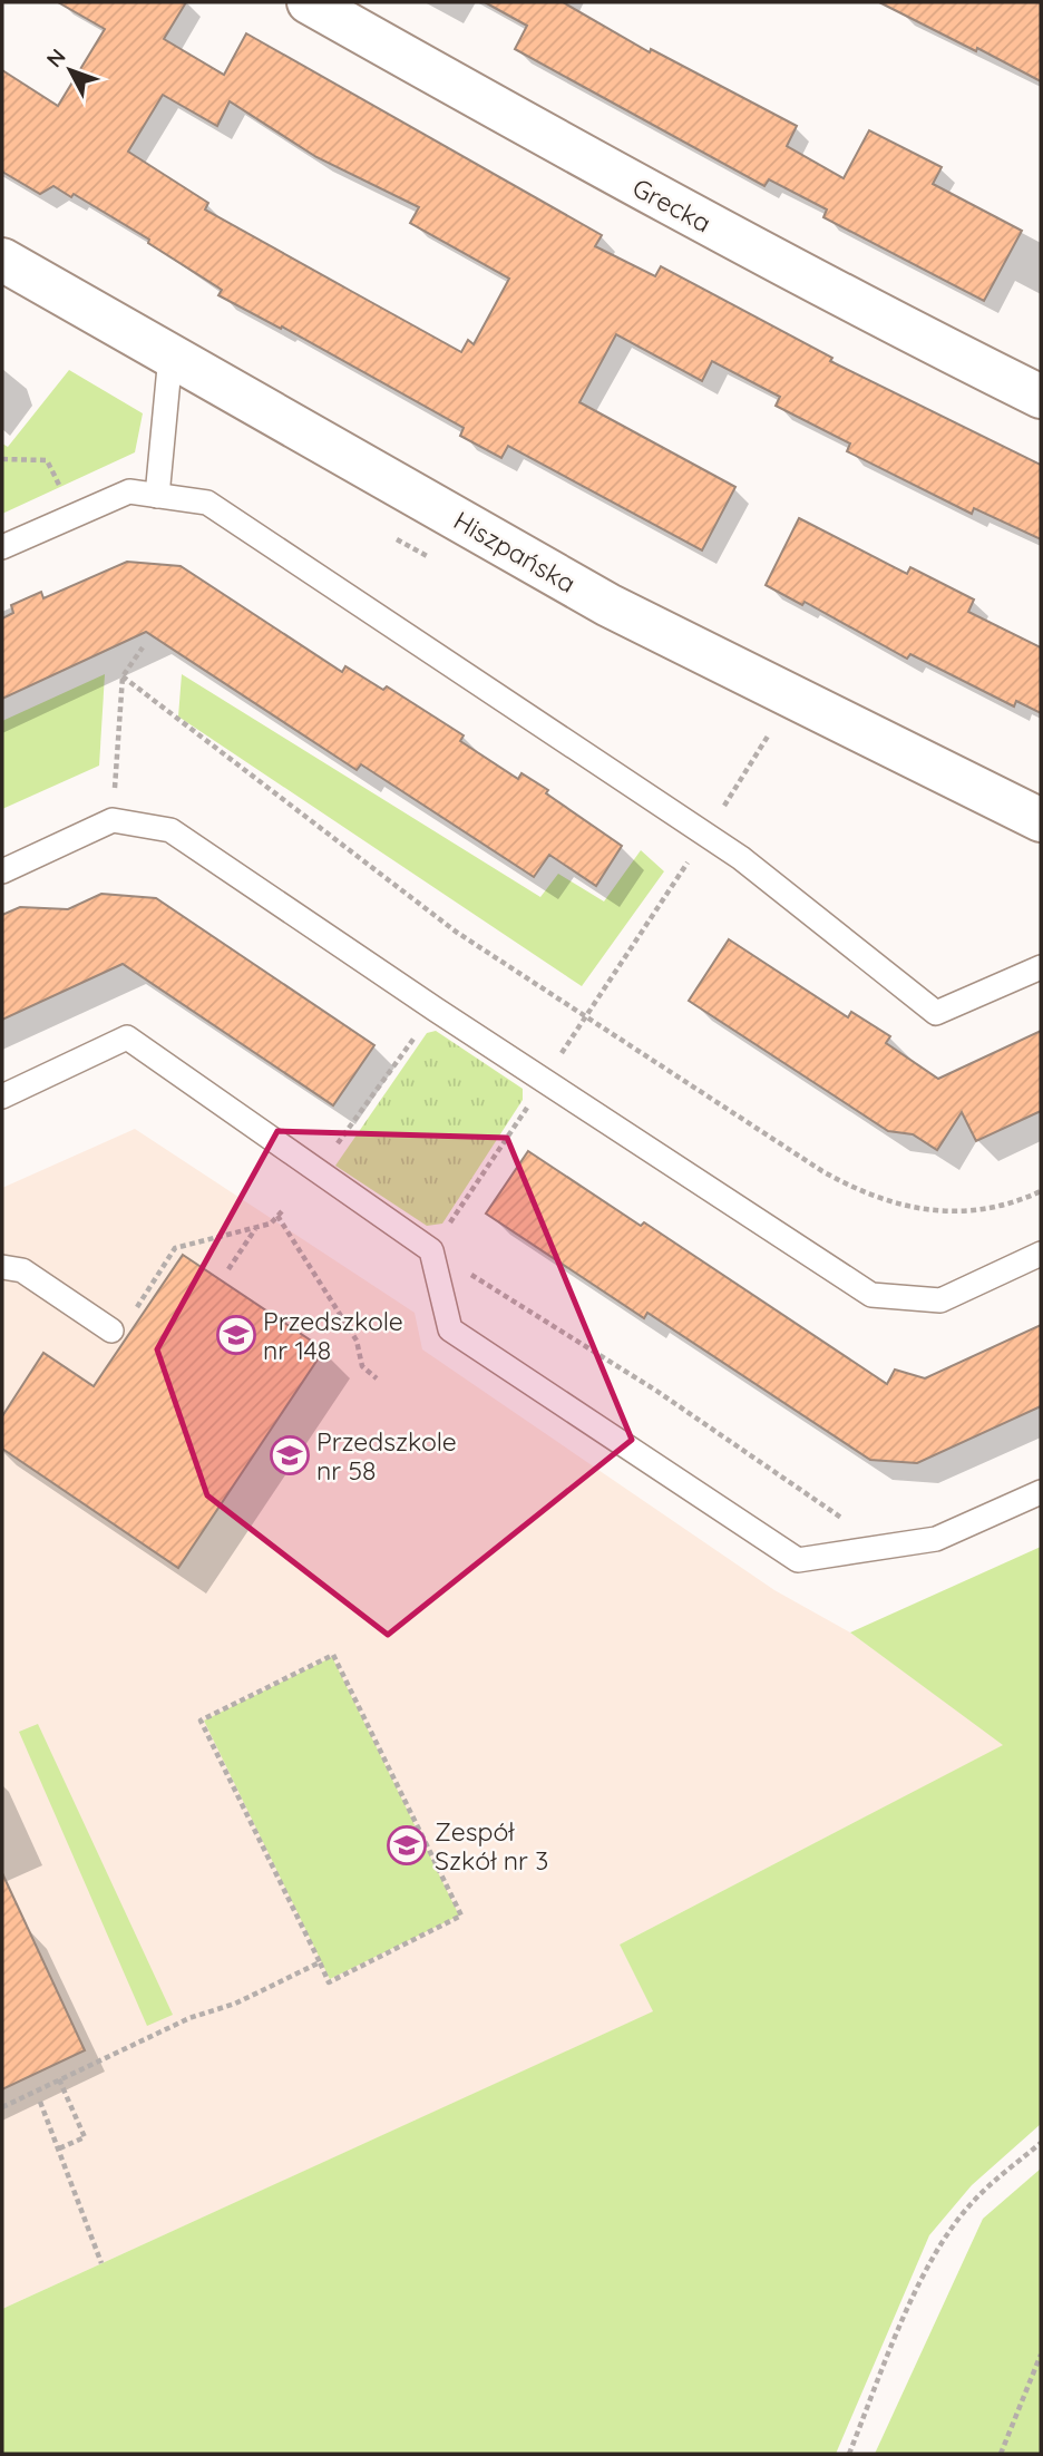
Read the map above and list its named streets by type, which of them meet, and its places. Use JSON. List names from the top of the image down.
{
  "streets": {
    "street": ["Grecka", "Hiszpańska"]
  },
  "places": {
    "school or university": ["Przedszkole nr 148", "Przedszkole nr 58", "Zespół Szkół nr 3"]
  },
  "north": "top left"
}
